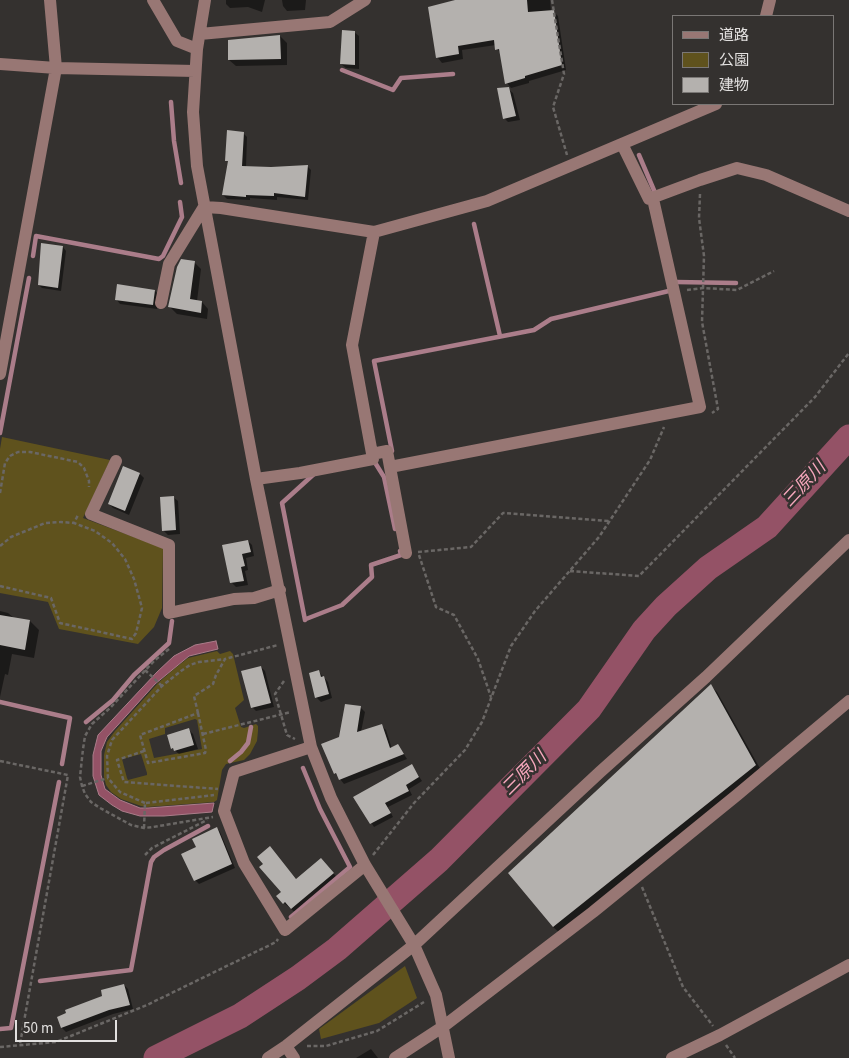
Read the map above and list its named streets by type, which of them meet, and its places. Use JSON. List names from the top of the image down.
{
  "water": ["三原川"],
  "legend": ["道路", "公園", "建物"],
  "scale_bar": "50 m"
}
